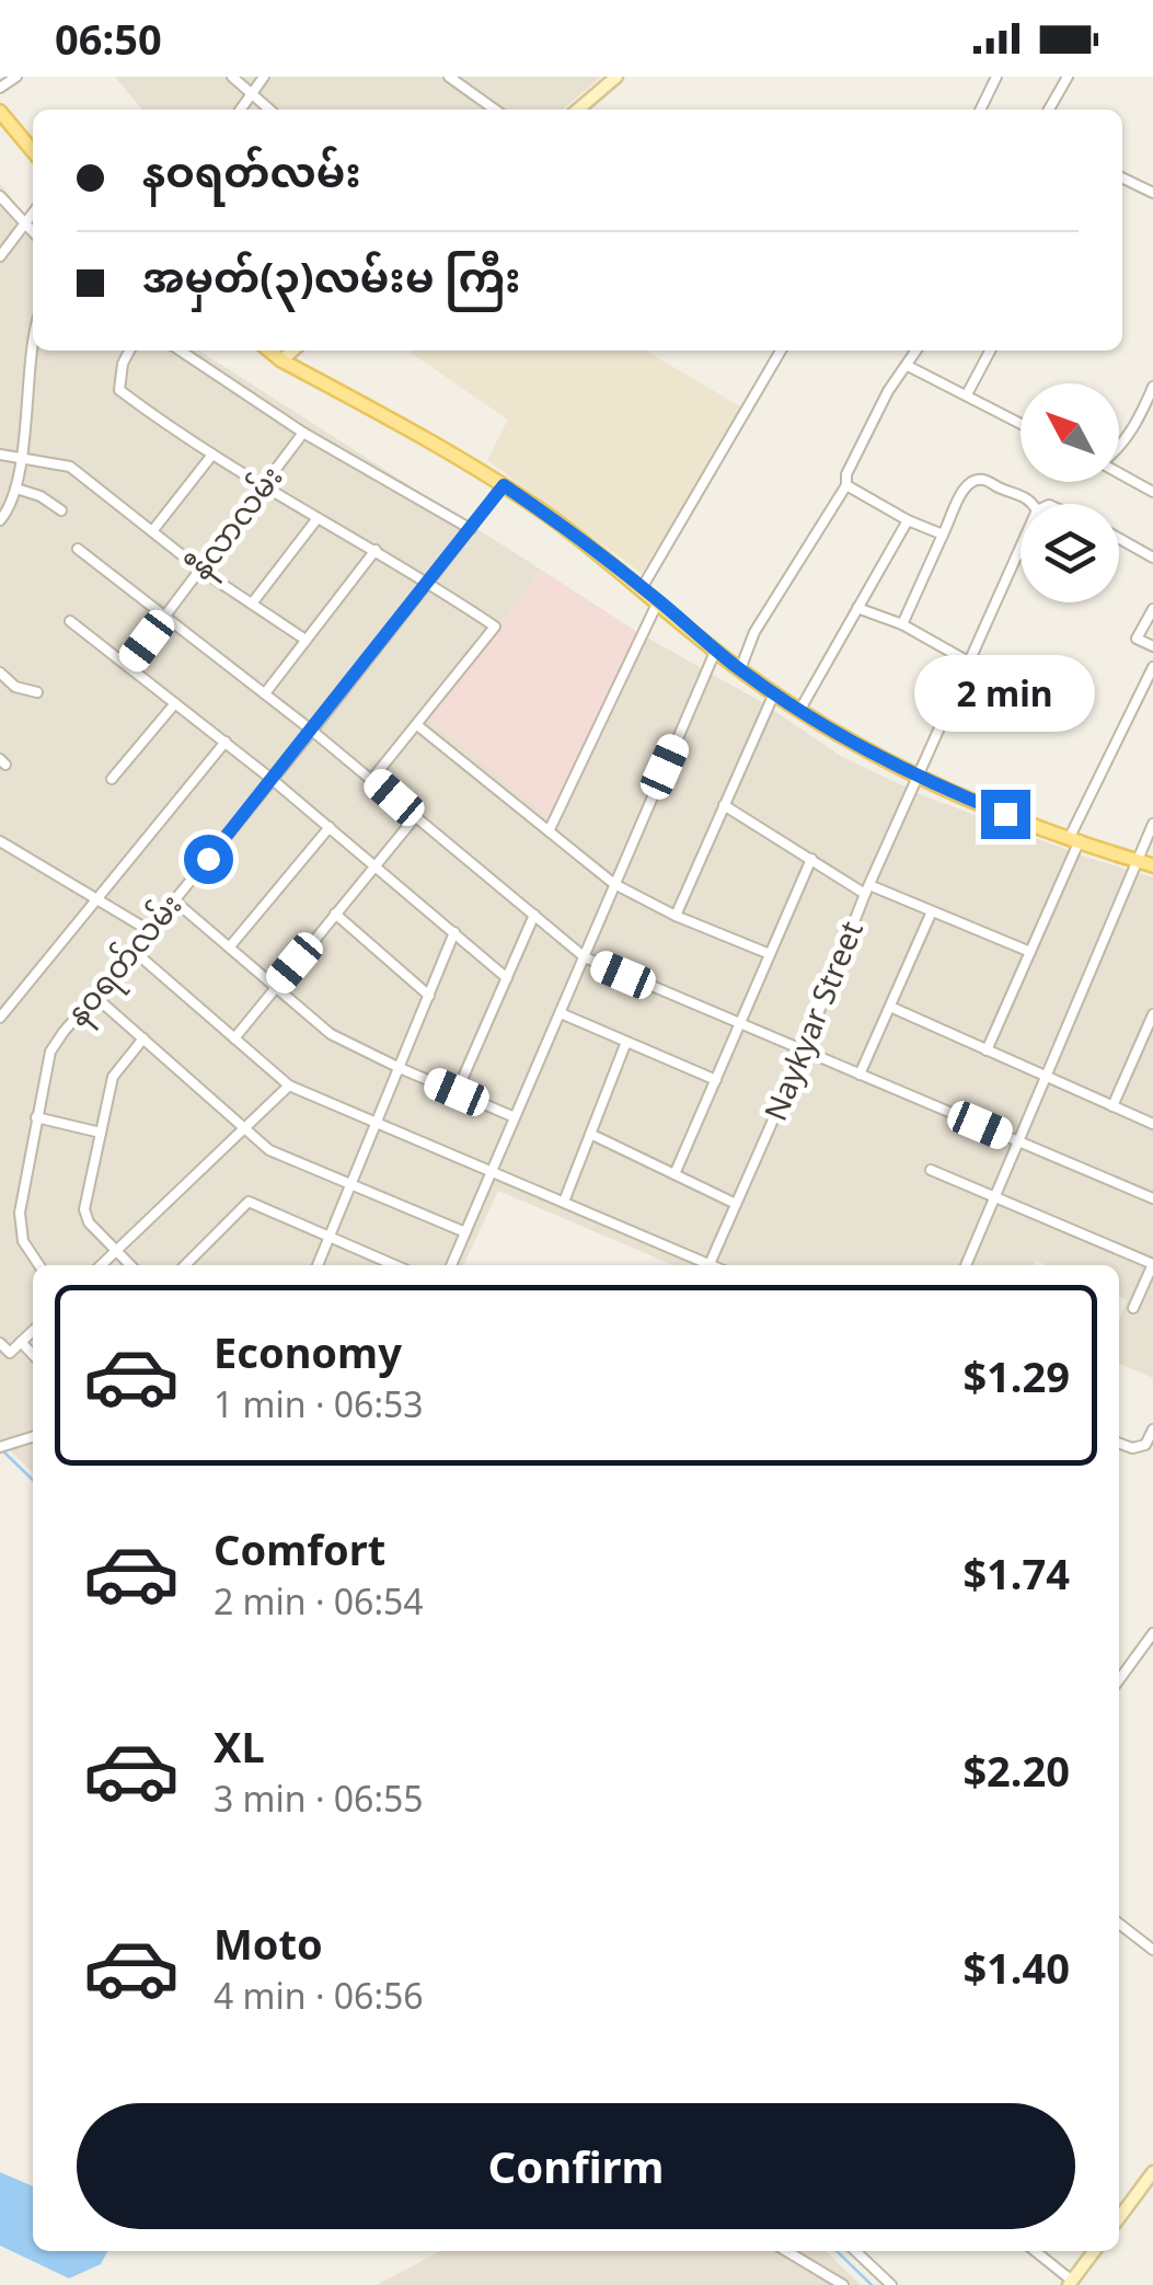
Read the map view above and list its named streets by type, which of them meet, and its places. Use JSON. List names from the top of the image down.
{
  "streets": {
    "street": ["နီလာလမ်း", "နဝရတ်လမ်း", "Naykyar Street"]
  },
  "north": "top left",
  "page": {
    "status": "06:50",
    "banner": ["နဝရတ်လမ်း", "အမှတ်(၃)လမ်းမ ကြီး"],
    "bubble": "2 min",
    "list": [
      {
        "name": "Economy",
        "note": "1 min · 06:53",
        "value": "$1.29"
      },
      {
        "name": "Comfort",
        "note": "2 min · 06:54",
        "value": "$1.74"
      },
      {
        "name": "XL",
        "note": "3 min · 06:55",
        "value": "$2.20"
      },
      {
        "name": "Moto",
        "note": "4 min · 06:56",
        "value": "$1.40"
      }
    ],
    "buttons": "Confirm"
  }
}
